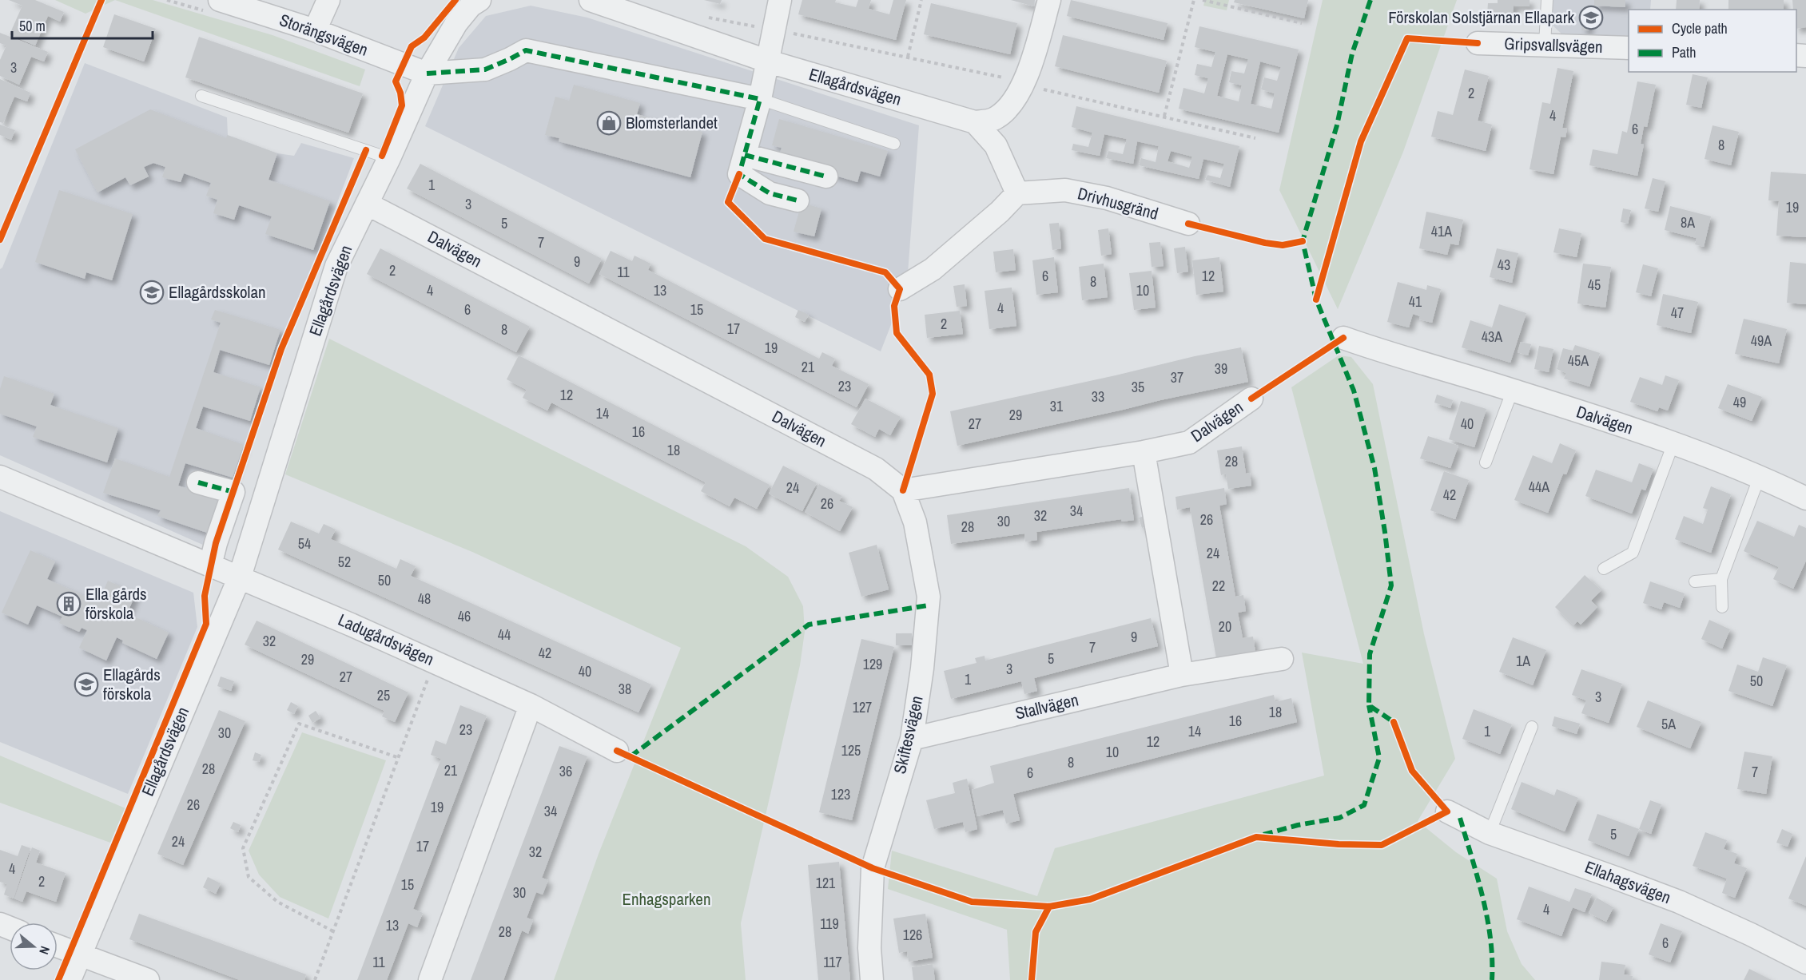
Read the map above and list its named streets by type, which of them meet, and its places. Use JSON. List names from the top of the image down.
{
  "streets": {
    "street": [
      "Storängsvägen",
      "Gripsvallsvägen",
      "Ellagårdsvägen",
      "Drivhusgränd",
      "Dalvägen",
      "Ladugårdsvägen",
      "Stallvägen",
      "Skiftesvägen",
      "Ellahagsvägen"
    ]
  },
  "crossings": [
    ["Storängsvägen", "Ellagårdsvägen"],
    ["Ellagårdsvägen", "Dalvägen"],
    ["Ellagårdsvägen", "Ladugårdsvägen"],
    ["Dalvägen", "Skiftesvägen"],
    ["Stallvägen", "Skiftesvägen"]
  ],
  "parks": ["Enhagsparken"],
  "places": {
    "school or university": ["Förskolan Solstjärnan Ellapark", "Ellagårdsskolan", "Ellagårds förskola"],
    "shop": ["Blomsterlandet"],
    "building": ["Ella gårds förskola"]
  },
  "house_numbers": [
    "3",
    "2",
    "4",
    "6",
    "8",
    "1",
    "3",
    "19",
    "8A",
    "5",
    "41A",
    "7",
    "9",
    "43",
    "2",
    "11",
    "6",
    "12",
    "8",
    "45",
    "4",
    "13",
    "10",
    "41",
    "4",
    "6",
    "15",
    "47",
    "2",
    "17",
    "8",
    "43A",
    "49A",
    "19",
    "45A",
    "21",
    "39",
    "37",
    "23",
    "35",
    "12",
    "33",
    "49",
    "31",
    "14",
    "29",
    "27",
    "40",
    "16",
    "18",
    "28",
    "44A",
    "24",
    "42",
    "26",
    "34",
    "32",
    "26",
    "30",
    "28",
    "54",
    "24",
    "52",
    "50",
    "22",
    "48",
    "46",
    "20",
    "44",
    "9",
    "32",
    "7",
    "42",
    "5",
    "29",
    "1A",
    "129",
    "3",
    "40",
    "27",
    "1",
    "50",
    "38",
    "25",
    "3",
    "127",
    "18",
    "16",
    "5A",
    "23",
    "14",
    "1",
    "30",
    "12",
    "125",
    "10",
    "8",
    "28",
    "21",
    "36",
    "7",
    "6",
    "123",
    "26",
    "19",
    "34",
    "5",
    "24",
    "17",
    "32",
    "4",
    "2",
    "121",
    "15",
    "30",
    "4",
    "119",
    "13",
    "28",
    "126",
    "6",
    "11",
    "117"
  ],
  "legend": ["Cycle path", "Path"],
  "scale_bar": "50 m",
  "north": "right"
}
